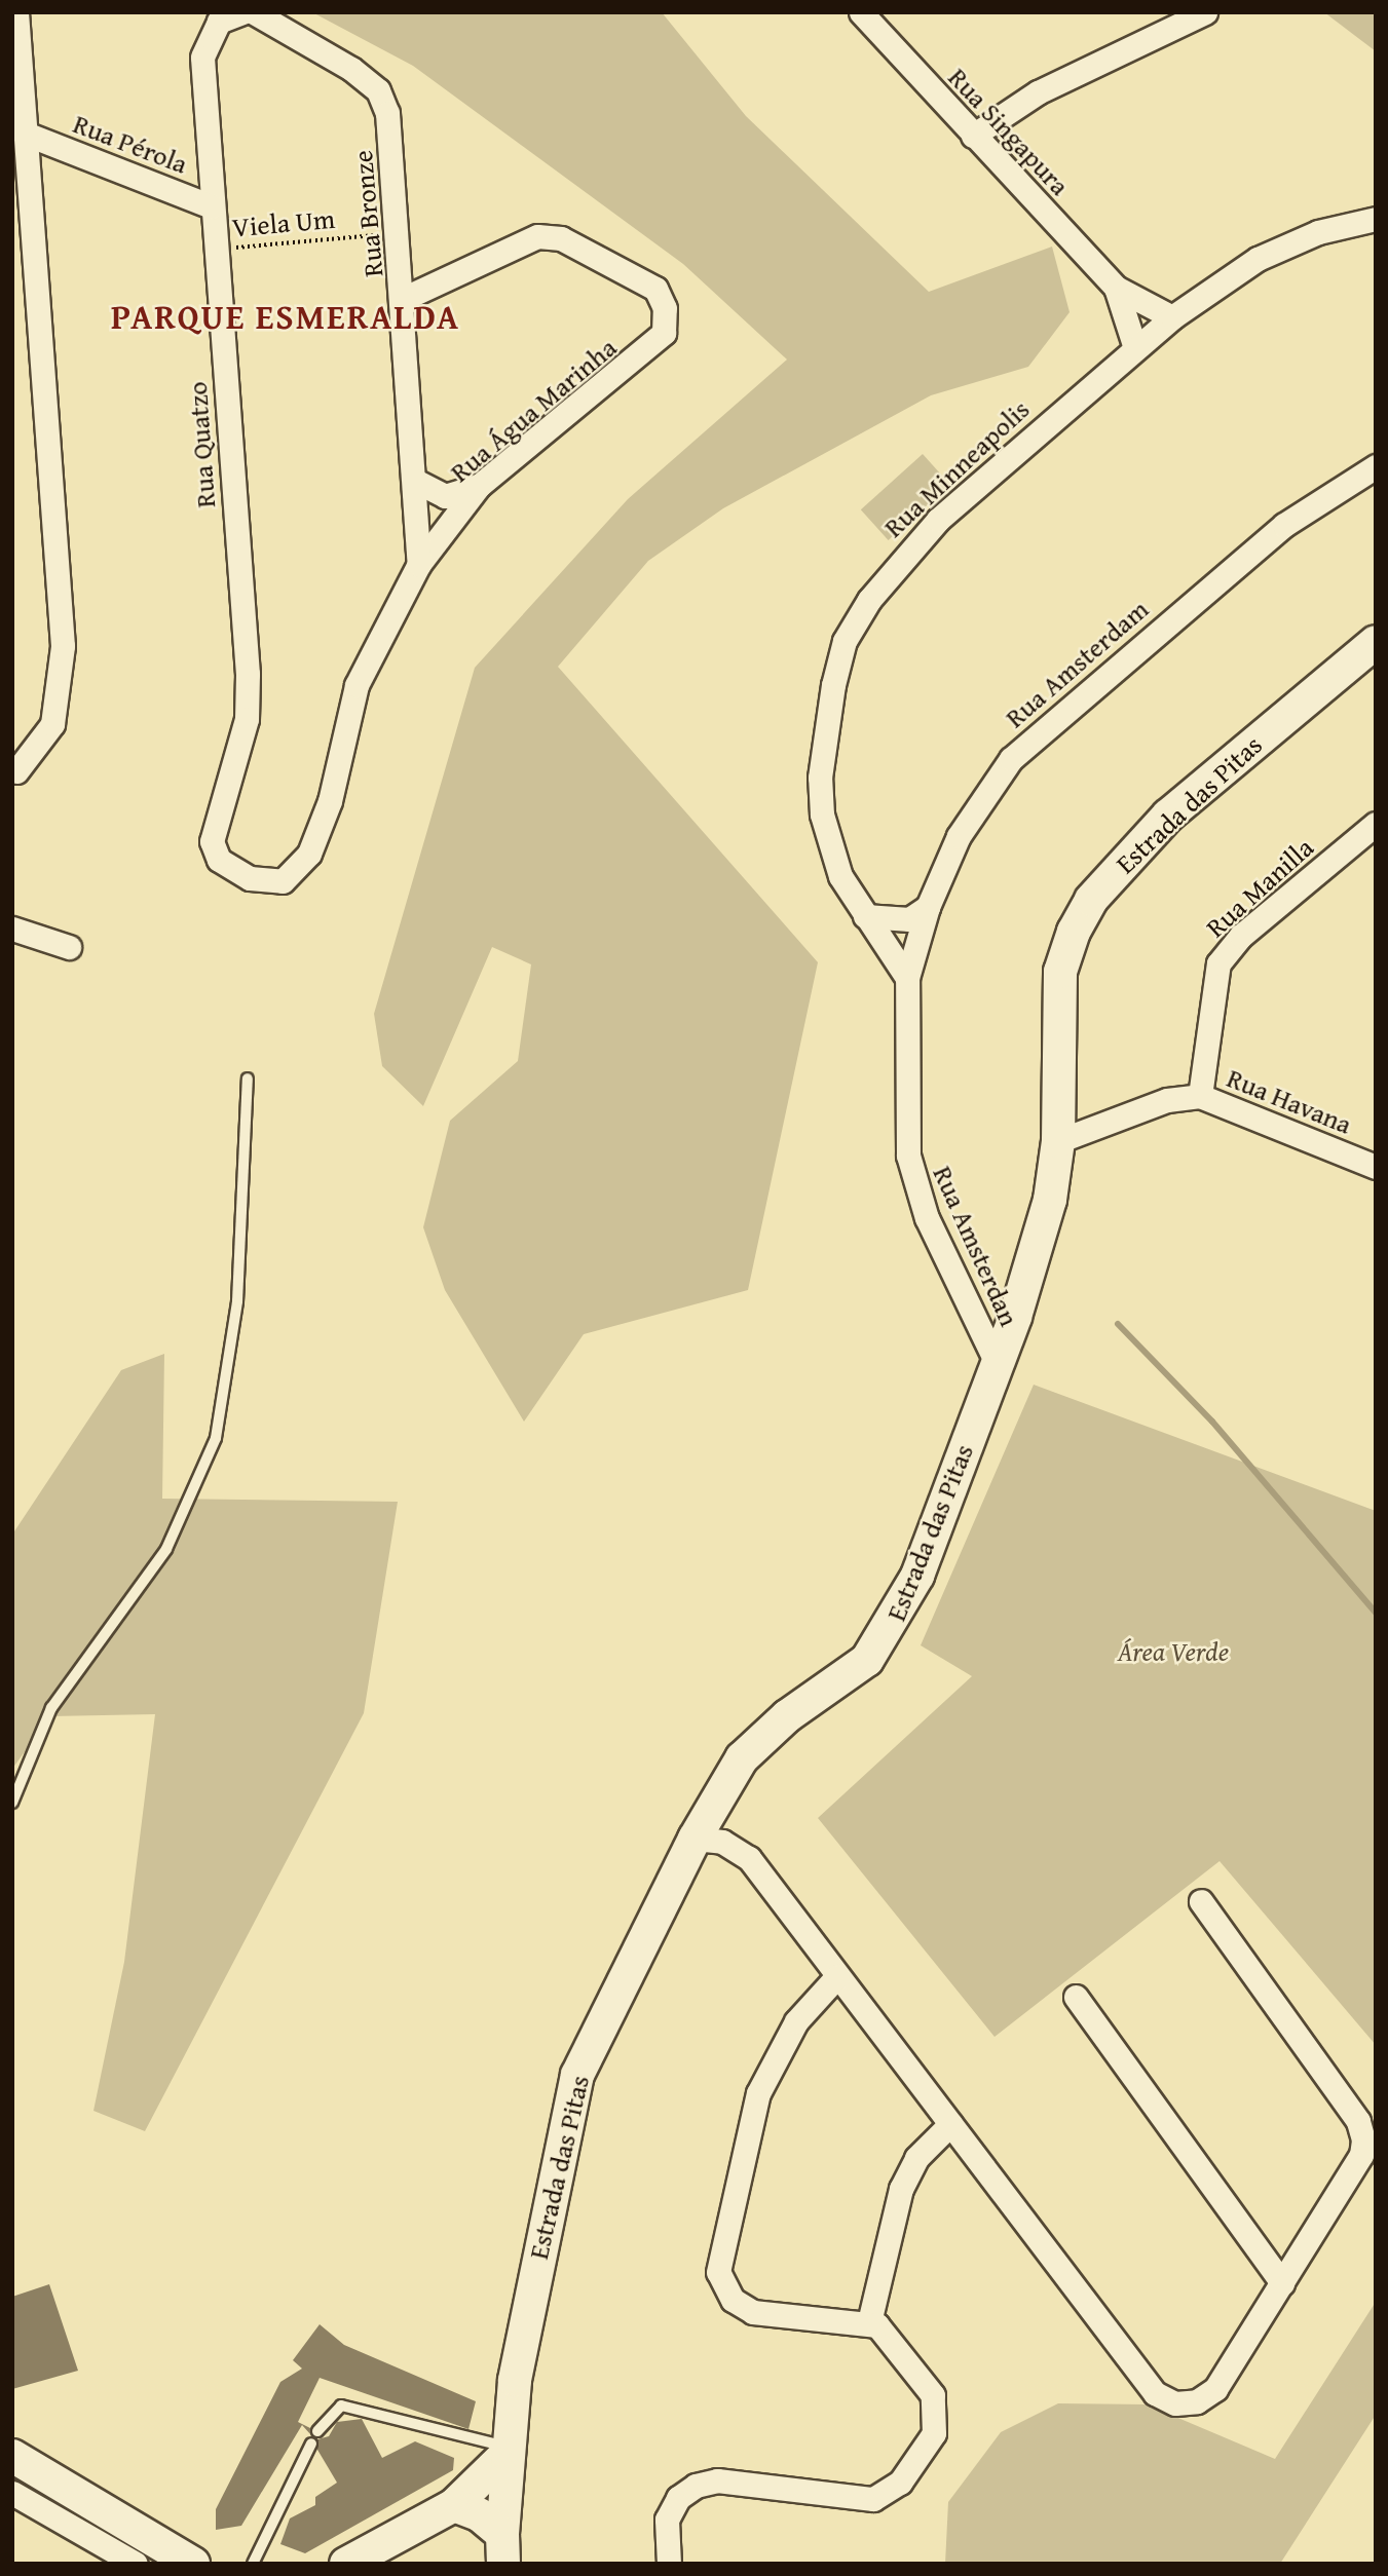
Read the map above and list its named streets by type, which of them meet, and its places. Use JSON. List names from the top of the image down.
{
  "streets": {
    "main road": ["Estrada das Pitas"],
    "street": [
      "Rua Singapura",
      "Rua Pérola",
      "Rua Bronze",
      "Rua Água Marinha",
      "Rua Quatzo",
      "Rua Minneapolis",
      "Rua Amsterdam",
      "Rua Manilla",
      "Rua Havana",
      "Rua Amsterdan"
    ],
    "path": ["Viela Um"]
  },
  "crossings": [
    ["Rua Singapura", "Rua Minneapolis"],
    ["Rua Pérola", "Rua Quatzo"],
    ["Rua Bronze", "Viela Um"],
    ["Rua Bronze", "Rua Água Marinha"],
    ["Viela Um", "Rua Quatzo"],
    ["Rua Água Marinha", "Rua Quatzo"],
    ["Rua Minneapolis", "Rua Amsterdam"],
    ["Rua Minneapolis", "Rua Amsterdan"],
    ["Rua Amsterdam", "Rua Amsterdan"],
    ["Estrada das Pitas", "Rua Havana"],
    ["Estrada das Pitas", "Rua Amsterdan"],
    ["Rua Manilla", "Rua Havana"]
  ],
  "districts": ["PARQUE ESMERALDA"],
  "parks": ["Área Verde"]
}
